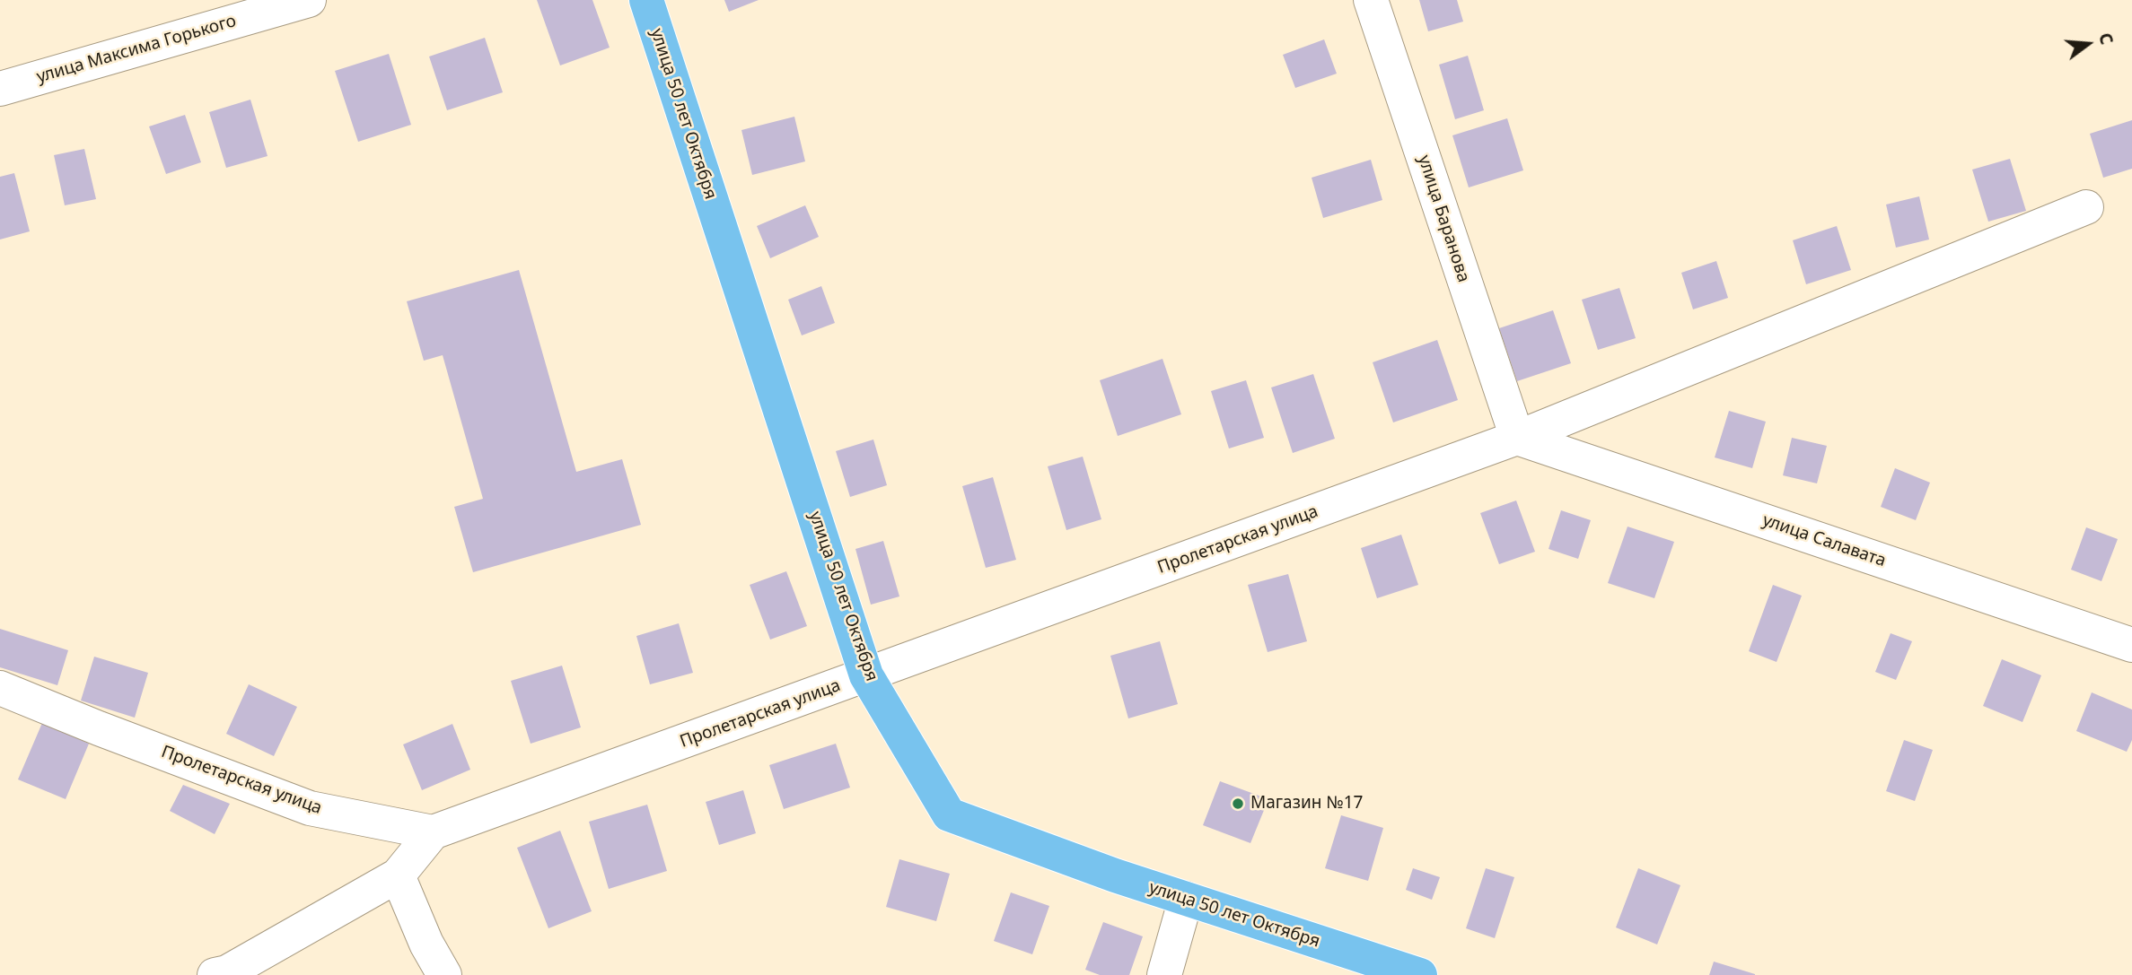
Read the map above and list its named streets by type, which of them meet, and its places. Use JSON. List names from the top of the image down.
{
  "streets": {
    "main road": ["улица 50 лет Октября"],
    "street": [
      "улица Максима Горького",
      "улица Баранова",
      "Пролетарская улица",
      "улица Салавата"
    ]
  },
  "crossings": [
    ["улица 50 лет Октября", "Пролетарская улица"],
    ["улица Баранова", "Пролетарская улица"],
    ["улица Баранова", "улица Салавата"],
    ["Пролетарская улица", "улица Салавата"]
  ],
  "places": ["Магазин №17"],
  "north": "right"
}
